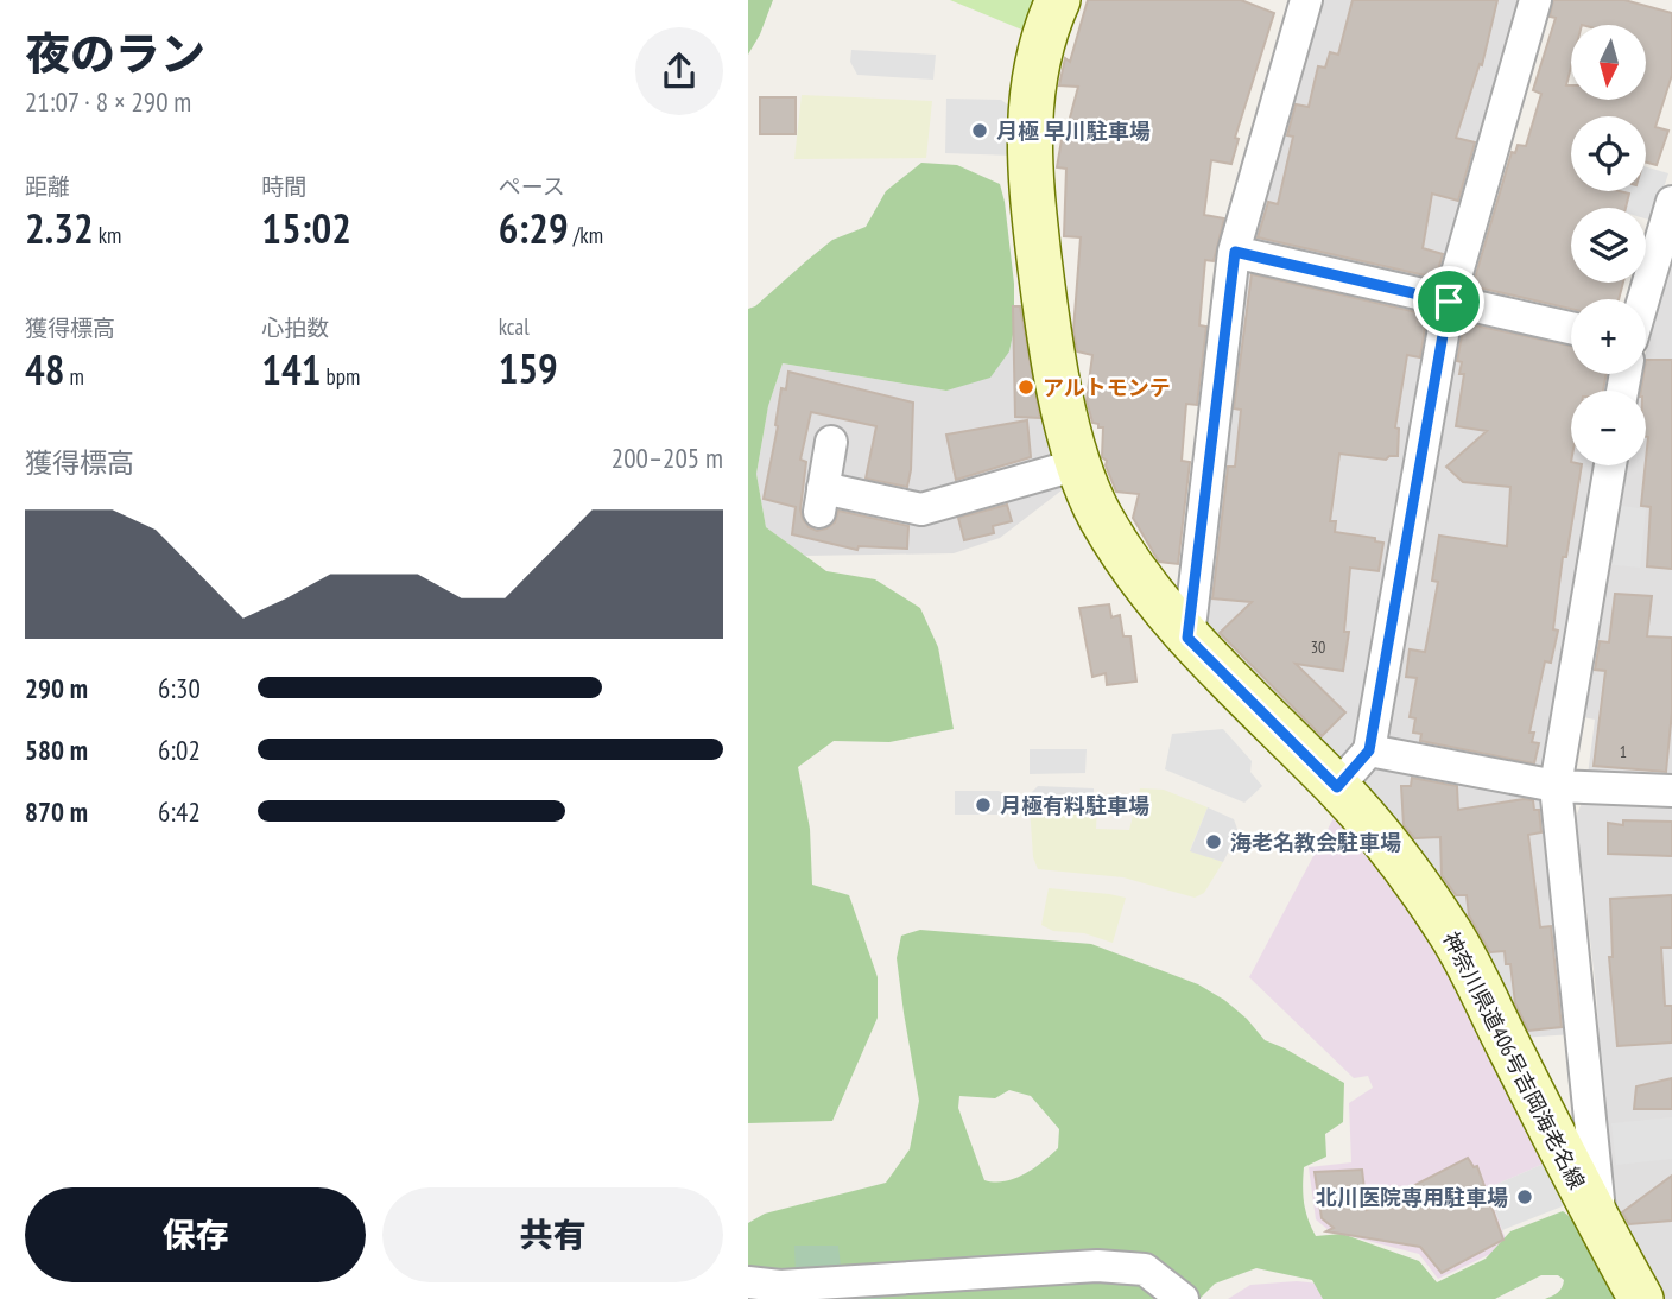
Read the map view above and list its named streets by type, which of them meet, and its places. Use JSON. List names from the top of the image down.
{
  "streets": {
    "main road": ["神奈川県道406号吉岡海老名線"]
  },
  "places": [
    "月極 早川駐車場",
    "アルトモンテ",
    "月極有料駐車場",
    "海老名教会駐車場",
    "北川医院専用駐車場"
  ],
  "house_numbers": ["30", "1"],
  "north": "bottom",
  "page": {
    "heading": ["夜のラン", "21:07 · 8 × 290 m"],
    "map_buttons": ["+", "−"],
    "stats": [
      ["距離", "2.32 km"],
      ["時間", "15:02"],
      ["ペース", "6:29 /km"],
      ["獲得標高", "48 m"],
      ["心拍数", "141 bpm"],
      ["kcal", "159"]
    ],
    "chart": ["獲得標高", "200–205 m"],
    "list": [
      {
        "name": "290 m",
        "note": "6:30"
      },
      {
        "name": "580 m",
        "note": "6:02"
      },
      {
        "name": "870 m",
        "note": "6:42"
      }
    ],
    "buttons": ["保存", "共有"]
  }
}
